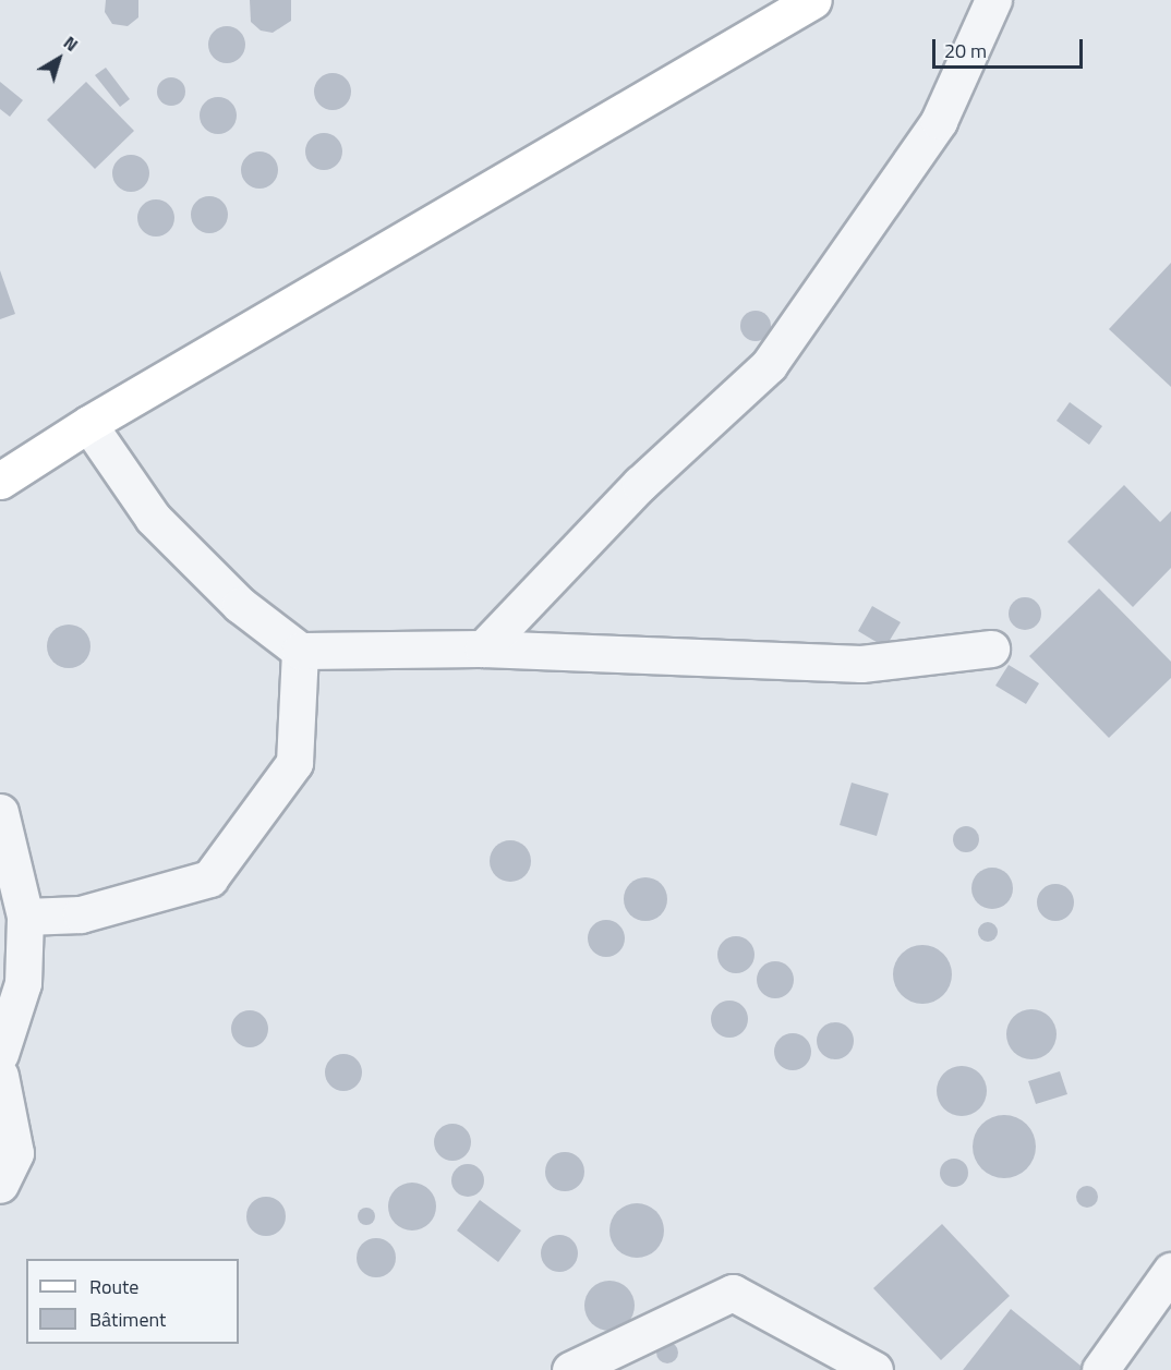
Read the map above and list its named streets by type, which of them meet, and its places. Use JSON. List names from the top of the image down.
{
  "legend": ["Route", "Bâtiment"],
  "scale_bar": "20 m",
  "north": "top right"
}
